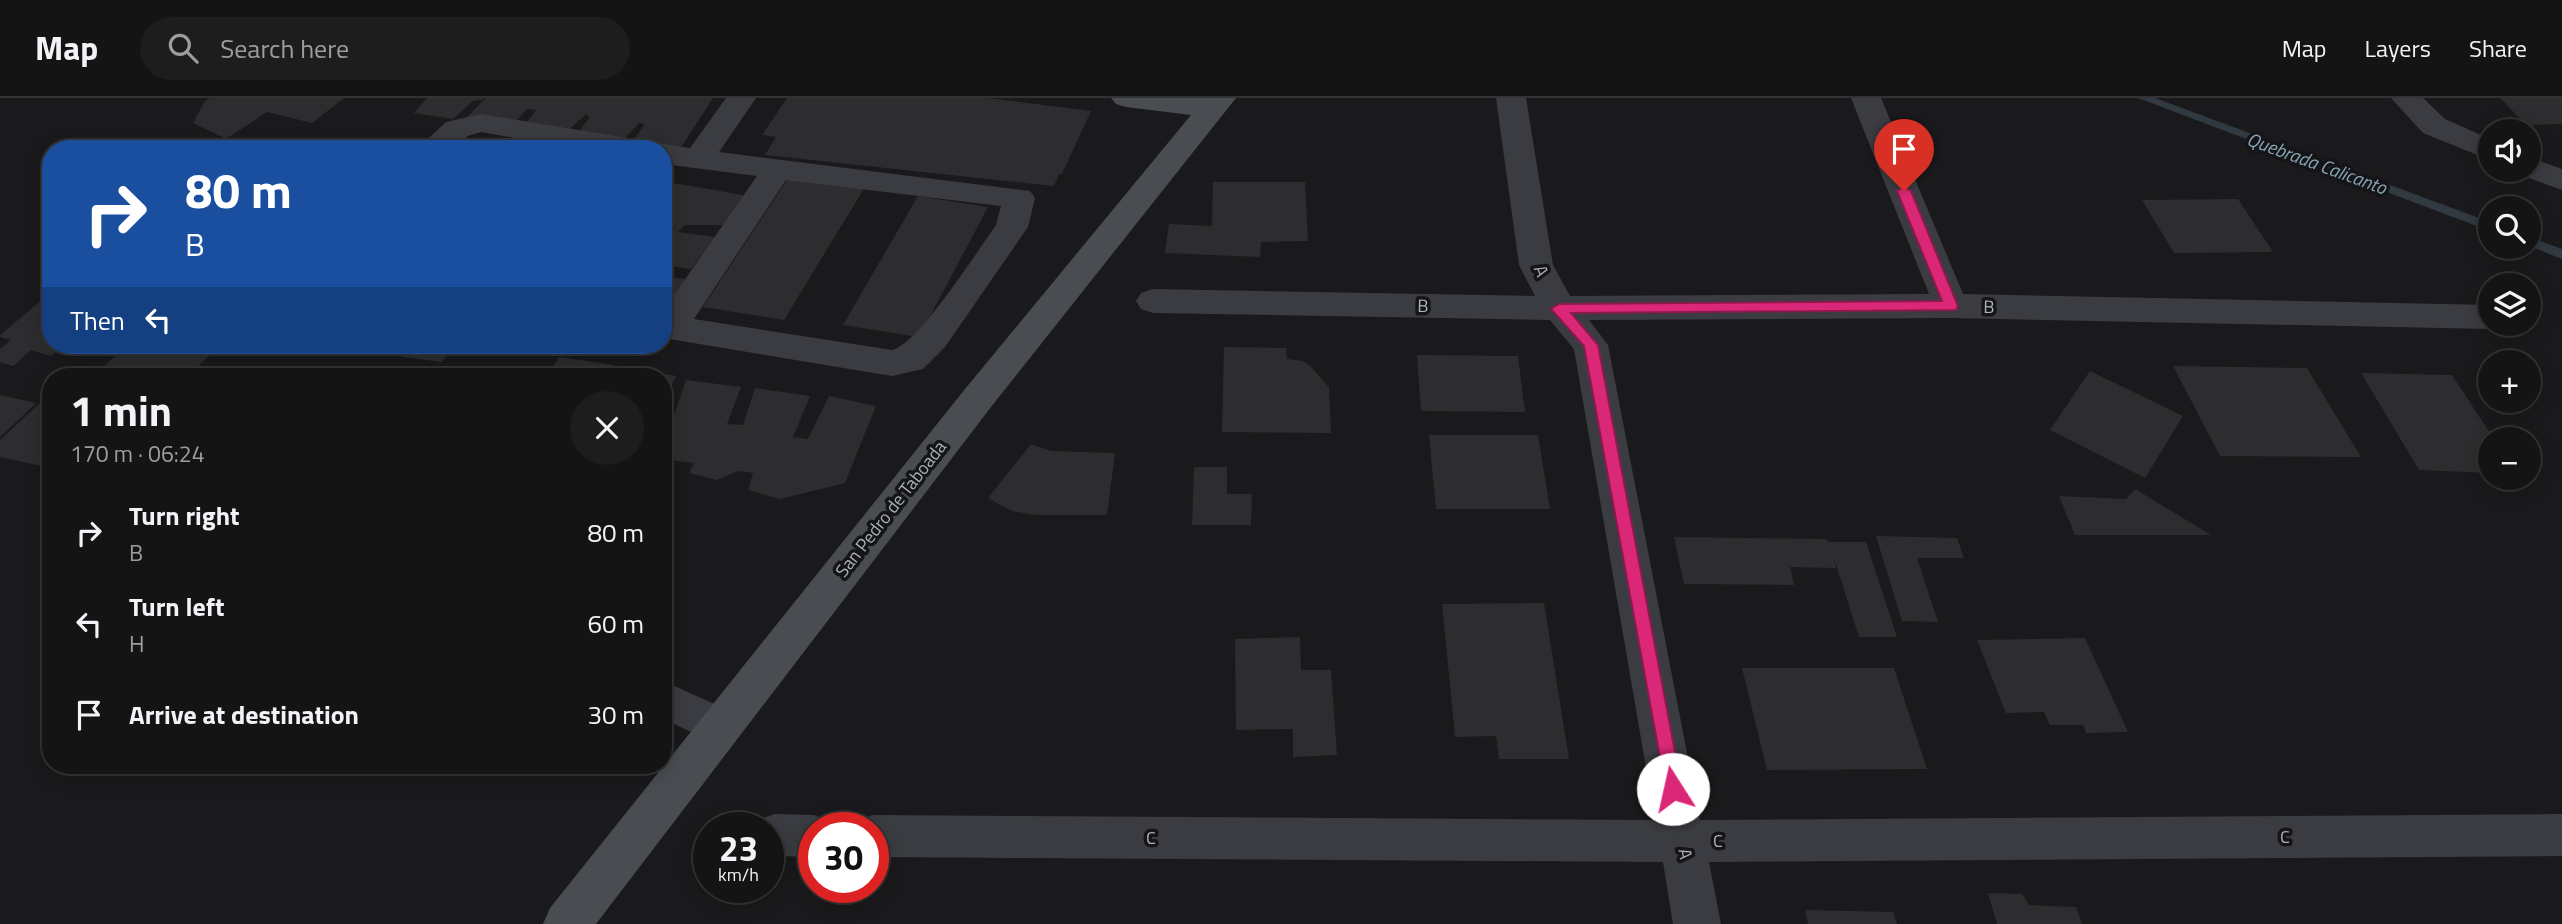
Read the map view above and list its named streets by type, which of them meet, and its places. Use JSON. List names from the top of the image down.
{
  "streets": {
    "street": [
      "A",
      "B",
      "San Pedro de Taboada",
      "C"
    ]
  },
  "crossings": [
    ["A", "B"],
    ["A", "C"]
  ],
  "water": ["Quebrada Calicanto"],
  "page": {
    "header": "Map",
    "search": "Search here",
    "nav": ["Map", "Layers", "Share"],
    "map_buttons": ["+", "−"],
    "turn": ["80 m", "B"],
    "then": "Then",
    "heading": ["1 min", "170 m · 06:24"],
    "list": [
      {
        "name": "Turn right",
        "note": "B",
        "value": "80 m"
      },
      {
        "name": "Turn left",
        "note": "H",
        "value": "60 m"
      },
      {
        "name": "Arrive at destination",
        "value": "30 m"
      }
    ],
    "speed": "23 km/h",
    "limit": "30"
  }
}
